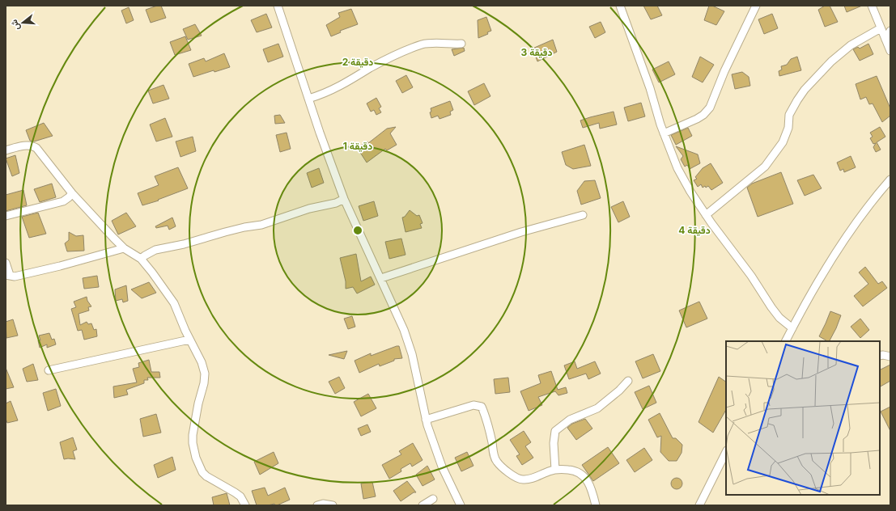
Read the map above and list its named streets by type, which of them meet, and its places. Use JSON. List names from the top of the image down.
{
  "north": "left",
  "rings": [
    "3 دقيقة",
    "2 دقيقة",
    "1 دقيقة",
    "4 دقيقة"
  ]
}
